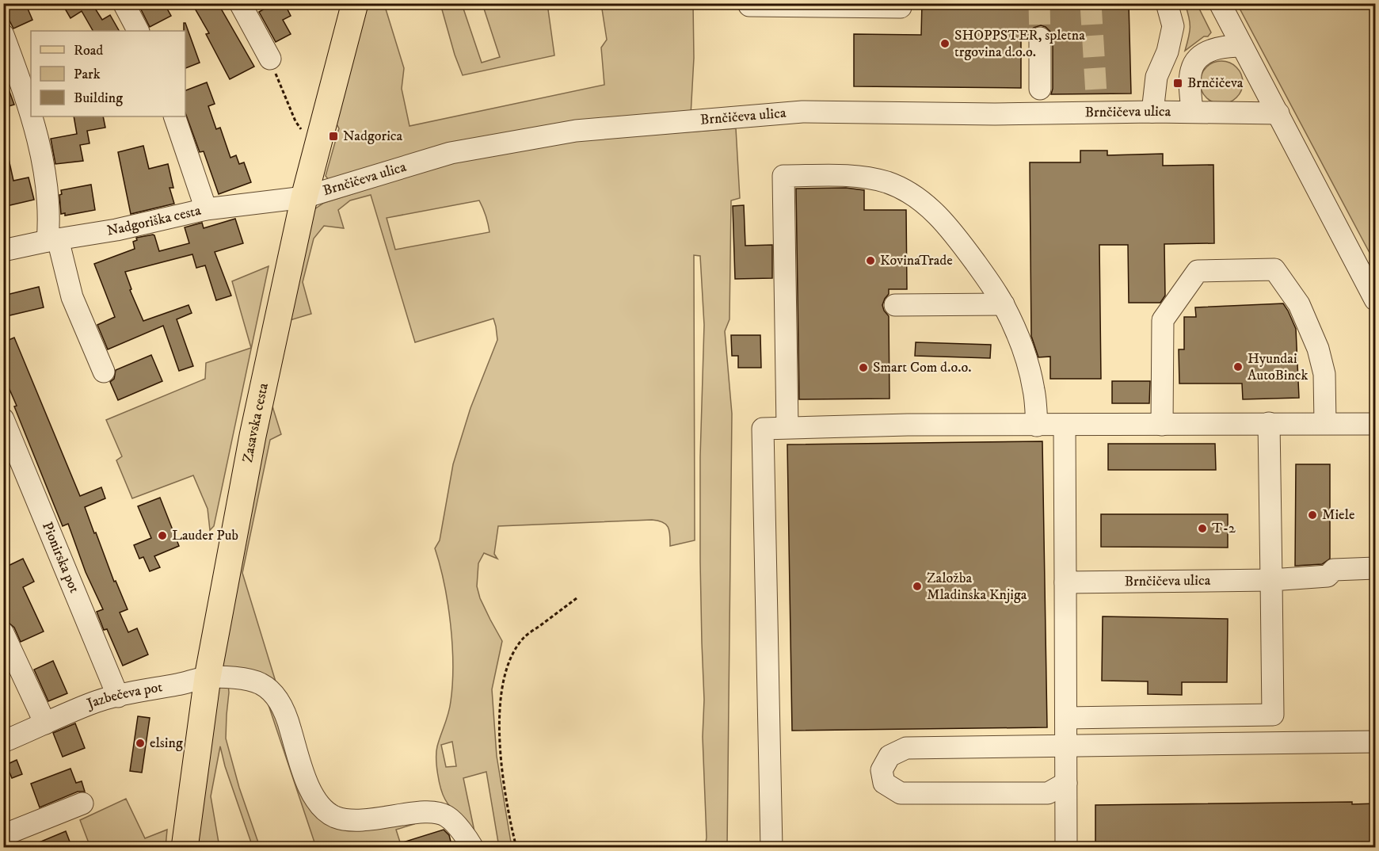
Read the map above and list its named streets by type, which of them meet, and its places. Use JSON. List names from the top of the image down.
{
  "streets": {
    "main road": ["Zasavska cesta"],
    "street": [
      "Brnčičeva ulica",
      "Nadgoriška cesta",
      "Pionirska pot",
      "Jazbečeva pot"
    ]
  },
  "crossings": [
    ["Brnčičeva ulica", "Nadgoriška cesta"],
    ["Brnčičeva ulica", "Zasavska cesta"],
    ["Nadgoriška cesta", "Zasavska cesta"],
    ["Zasavska cesta", "Jazbečeva pot"],
    ["Pionirska pot", "Jazbečeva pot"]
  ],
  "places": {
    "other": [
      "SHOPPSTER, spletna trgovina d.o.o.",
      "KovinaTrade",
      "Hyundai AutoBinck",
      "Smart Com d.o.o.",
      "Miele",
      "T-2",
      "Lauder Pub",
      "Založba Mladinska Knjiga",
      "elsing"
    ],
    "transit": ["Brnčičeva", "Nadgorica"]
  },
  "legend": ["Road", "Park", "Building"]
}
